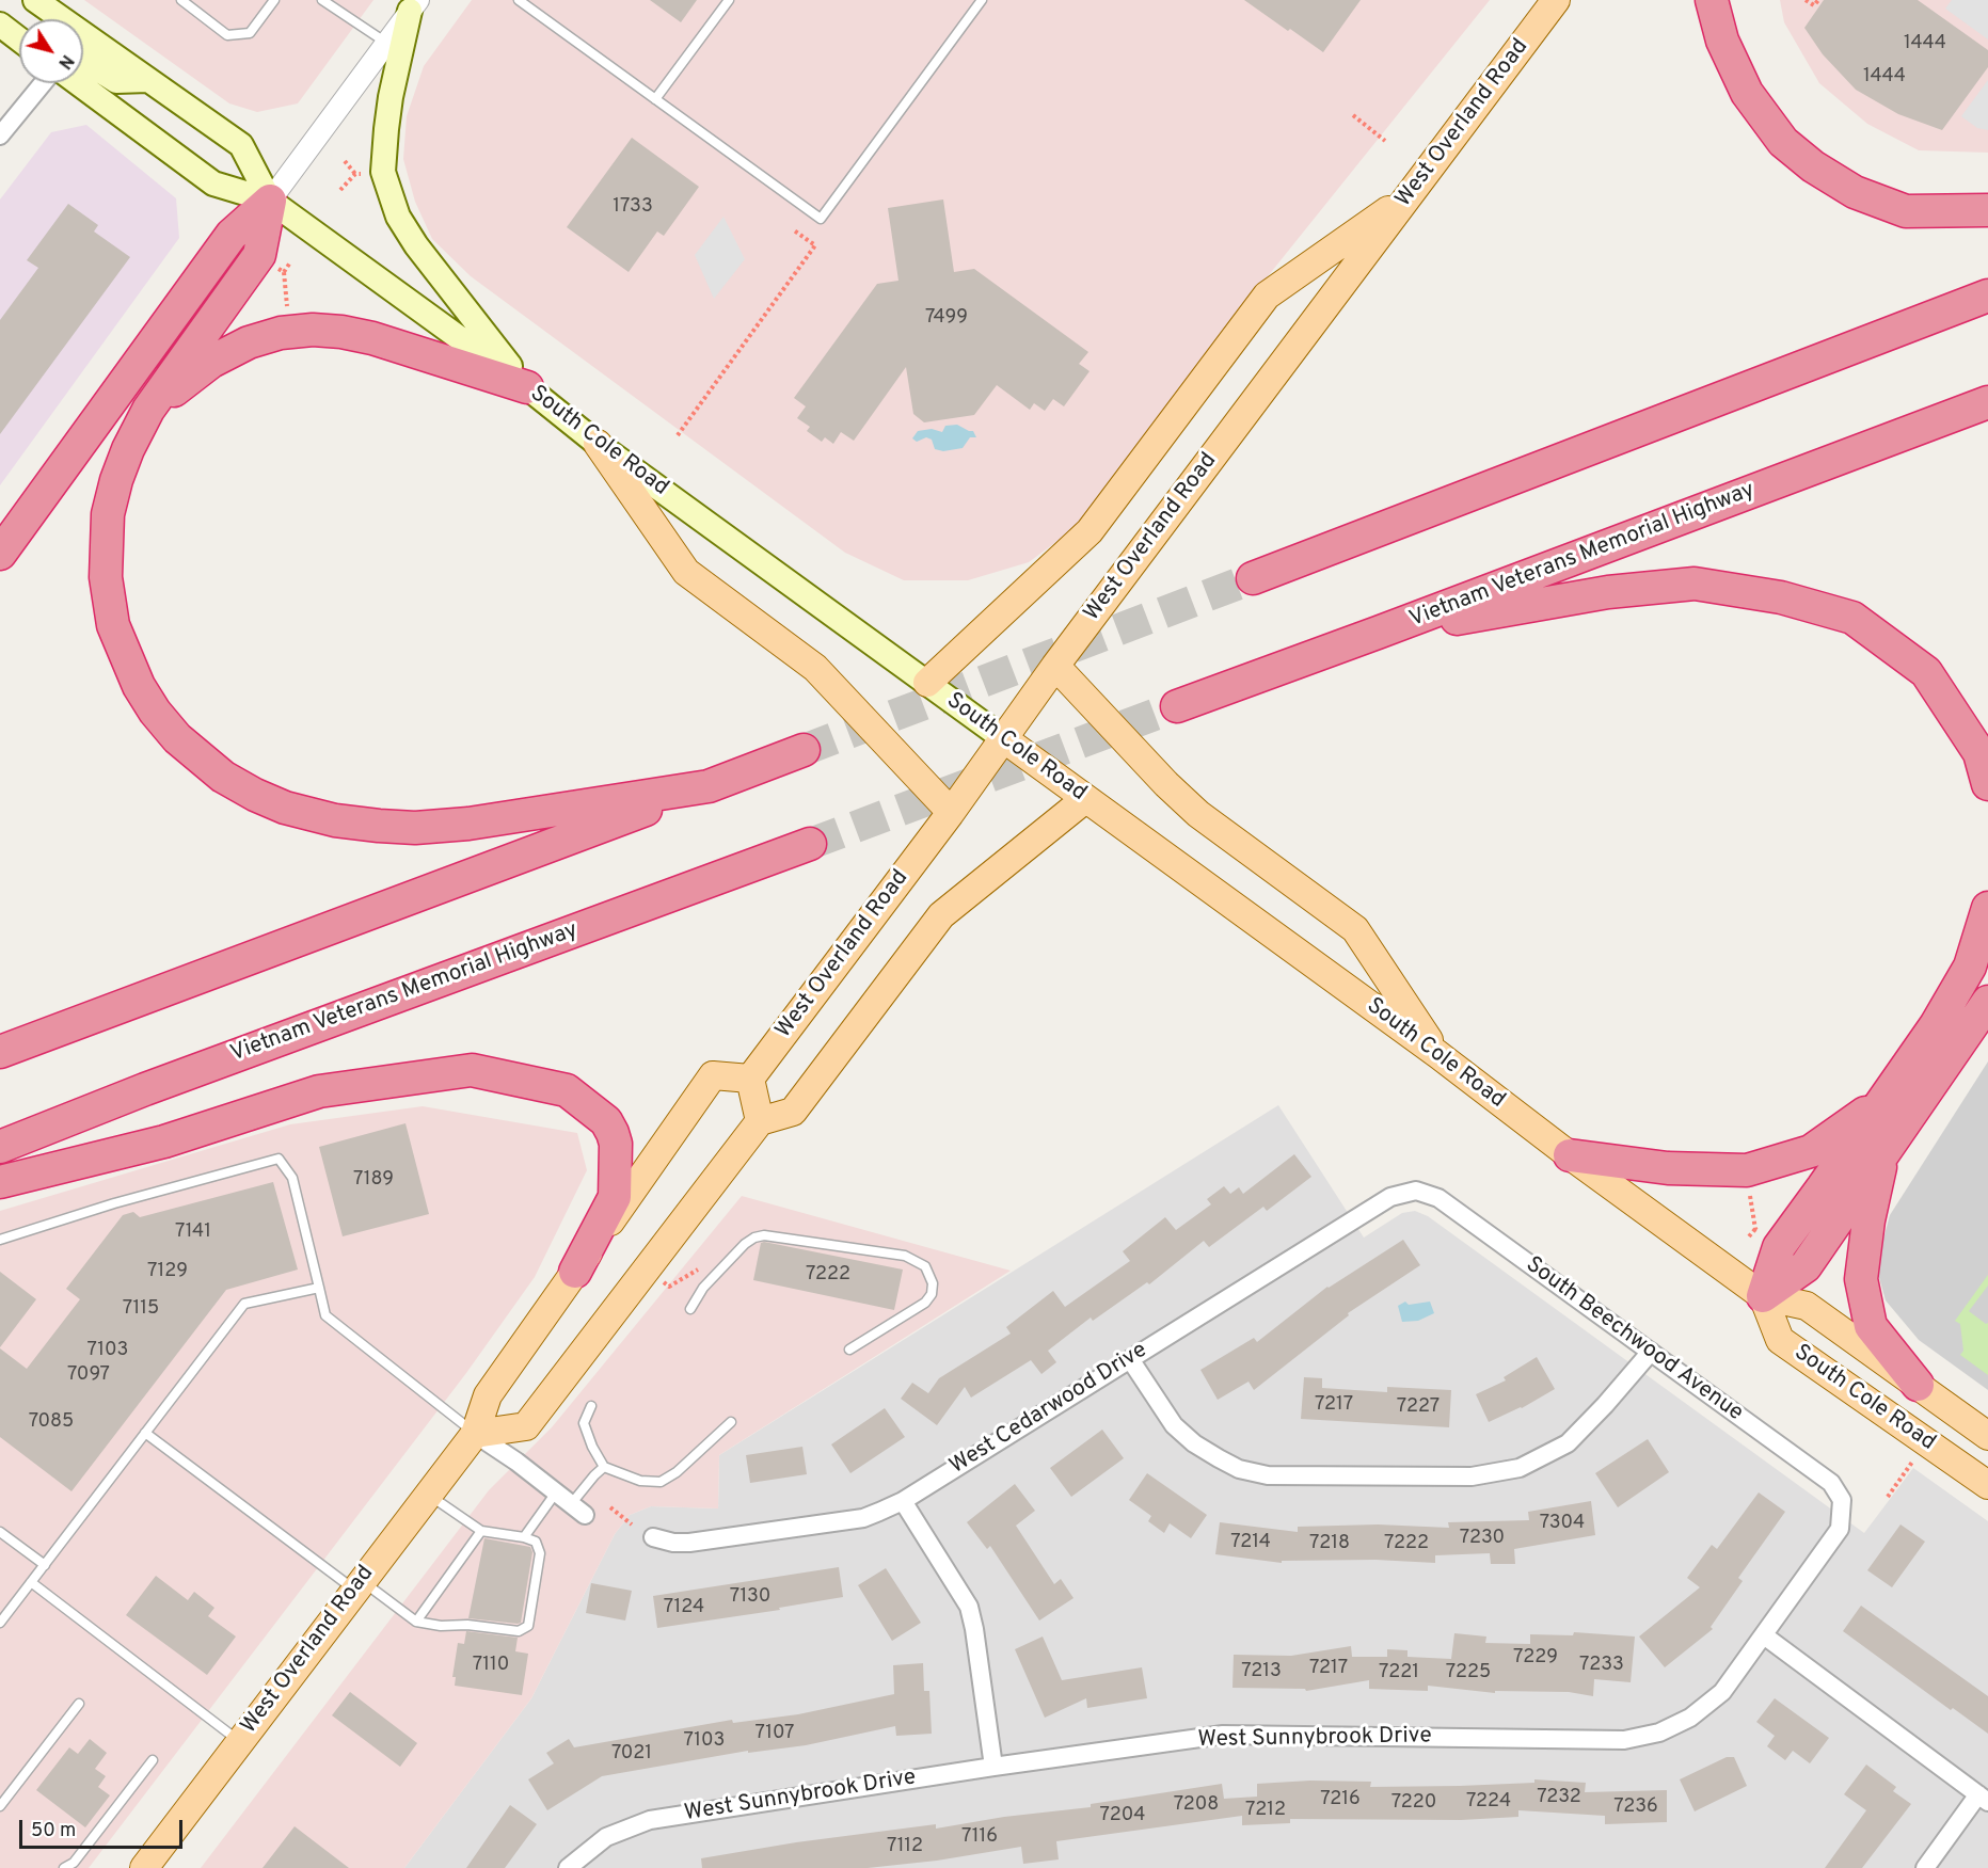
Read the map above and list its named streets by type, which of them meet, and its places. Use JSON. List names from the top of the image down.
{
  "streets": {
    "highway": ["Vietnam Veterans Memorial Highway"],
    "main road": ["West Overland Road", "South Cole Road"],
    "street": ["South Beechwood Avenue", "West Cedarwood Drive", "West Sunnybrook Drive"]
  },
  "crossings": [
    ["West Overland Road", "South Cole Road"],
    ["South Beechwood Avenue", "West Cedarwood Drive"],
    ["South Beechwood Avenue", "West Sunnybrook Drive"]
  ],
  "house_numbers": [
    "1444",
    "1444",
    "1733",
    "7499",
    "7189",
    "7141",
    "7129",
    "7222",
    "7115",
    "7103",
    "7097",
    "7217",
    "7227",
    "7085",
    "7304",
    "7230",
    "7214",
    "7218",
    "7222",
    "7130",
    "7124",
    "7229",
    "7110",
    "7233",
    "7217",
    "7213",
    "7221",
    "7225",
    "7107",
    "7103",
    "7021",
    "7232",
    "7216",
    "7224",
    "7220",
    "7208",
    "7236",
    "7212",
    "7204",
    "7116",
    "7112"
  ],
  "scale_bar": "50 m",
  "north": "bottom right"
}
